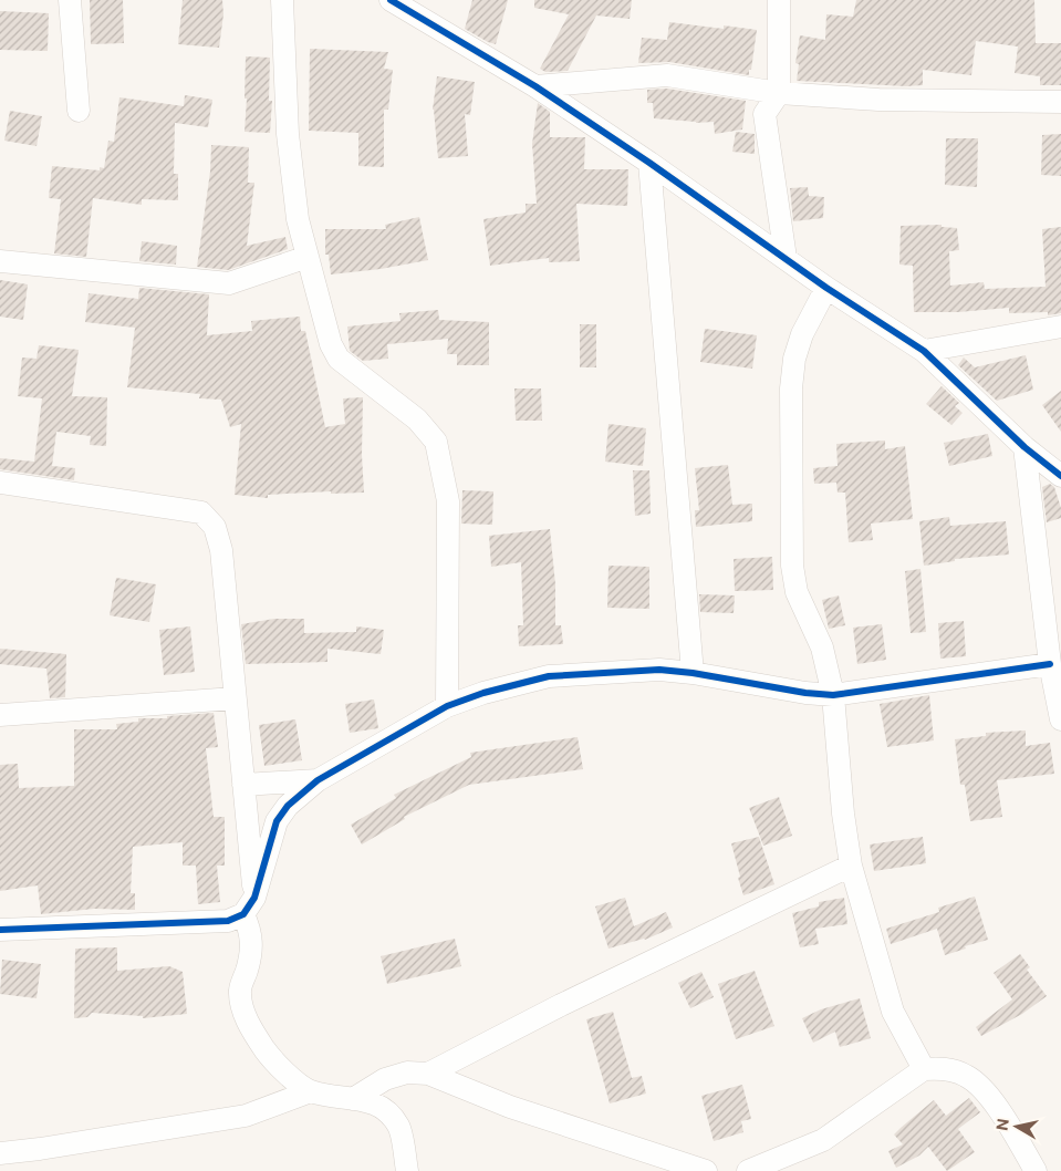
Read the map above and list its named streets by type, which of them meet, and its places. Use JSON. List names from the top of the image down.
{
  "north": "left"
}
